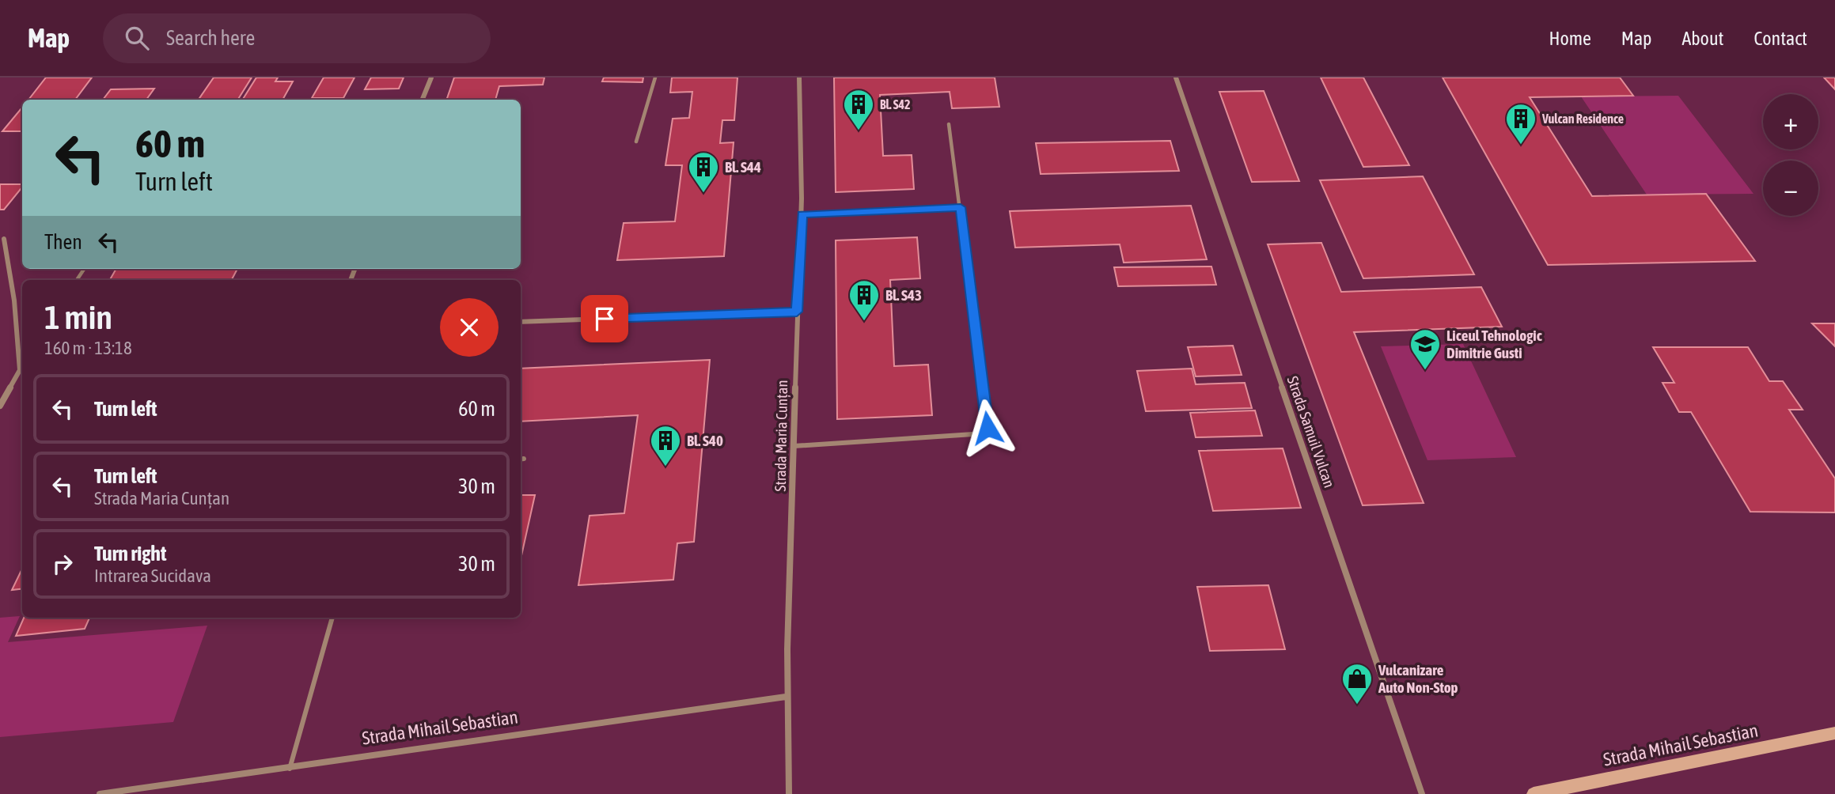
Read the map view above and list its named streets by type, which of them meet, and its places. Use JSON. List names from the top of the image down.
{
  "streets": {
    "main road": ["Strada Mihail Sebastian"],
    "street": ["Strada Samuil Vulcan", "Strada Maria Cunțan"]
  },
  "crossings": [
    ["Strada Maria Cunțan", "Strada Mihail Sebastian"]
  ],
  "places": {
    "building": [
      "Bl. S42",
      "Vulcan Residence",
      "Bl. S44",
      "Bl. S43",
      "Bl. S40"
    ],
    "school or university": ["Liceul Tehnologic Dimitrie Gusti"],
    "shop": ["Vulcanizare Auto Non-Stop"]
  },
  "page": {
    "header": "Map",
    "search": "Search here",
    "nav": [
      "Home",
      "Map",
      "About",
      "Contact"
    ],
    "map_buttons": ["+", "−"],
    "turn": ["60 m", "Turn left"],
    "then": "Then",
    "heading": ["1 min", "160 m · 13:18"],
    "list": [
      {
        "name": "Turn left",
        "value": "60 m"
      },
      {
        "name": "Turn left",
        "note": "Strada Maria Cunțan",
        "value": "30 m"
      },
      {
        "name": "Turn right",
        "note": "Intrarea Sucidava",
        "value": "30 m"
      }
    ]
  }
}
